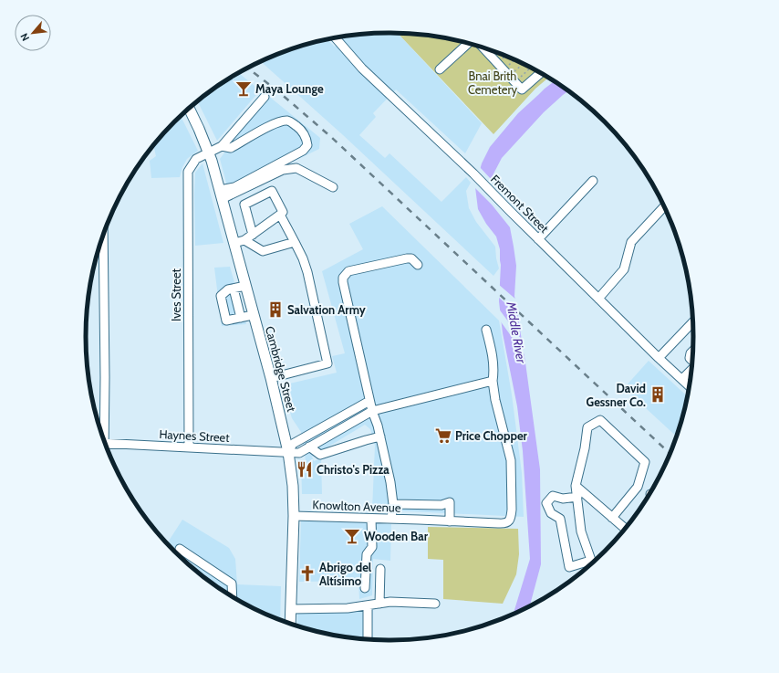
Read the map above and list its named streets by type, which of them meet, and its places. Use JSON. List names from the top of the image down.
{
  "streets": {
    "main road": ["Cambridge Street"],
    "street": [
      "Fremont Street",
      "Ives Street",
      "Haynes Street",
      "Knowlton Avenue"
    ]
  },
  "crossings": [
    ["Ives Street", "Cambridge Street"],
    ["Ives Street", "Haynes Street"],
    ["Cambridge Street", "Haynes Street"],
    ["Cambridge Street", "Knowlton Avenue"],
    ["Haynes Street", "Knowlton Avenue"]
  ],
  "water": ["Middle River"],
  "parks": ["Bnai Brith Cemetery"],
  "places": {
    "bar": ["Maya Lounge", "Wooden Bar"],
    "building": ["Salvation Army", "David Gessner Co."],
    "supermarket": ["Price Chopper"],
    "restaurant": ["Christo's Pizza"],
    "church": ["Abrigo del Altísimo"]
  },
  "north": "bottom left"
}
